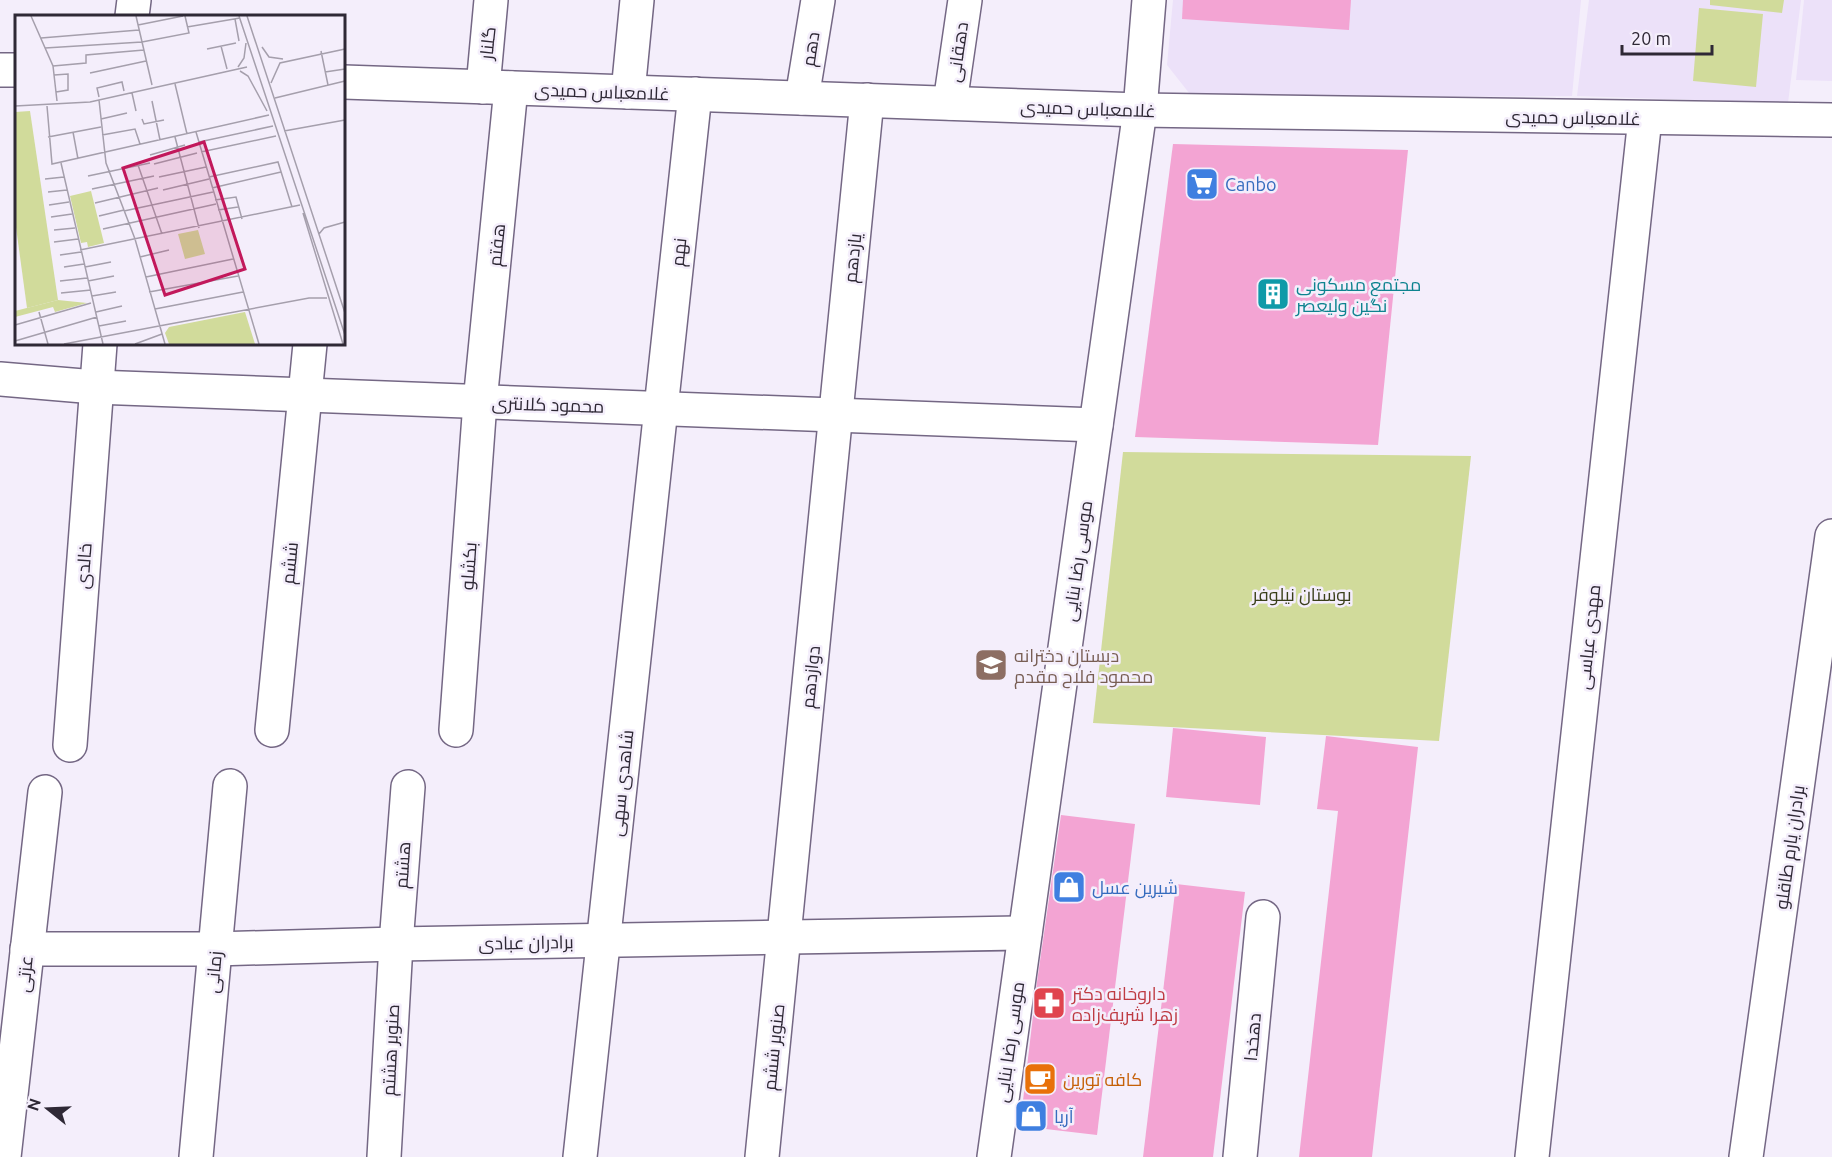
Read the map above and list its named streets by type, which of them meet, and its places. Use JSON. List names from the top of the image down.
{
  "streets": {
    "street": [
      "گلنار",
      "دهم",
      "دهقانی",
      "غلامعباس حمیدی",
      "هفتم",
      "نهم",
      "یازدهم",
      "محمود کلانتری",
      "موسی رضا بنایی",
      "ششم",
      "خالدی",
      "بکشلو",
      "مهدی عباسی",
      "دوازدهم",
      "شاهدی سهی",
      "برادران یارم طاقلو",
      "هشتم",
      "برادران عبادی",
      "زمانی",
      "عزتی",
      "دهخدا",
      "صنوبر ششم",
      "صنوبر هشتم"
    ]
  },
  "crossings": [
    ["گلنار", "غلامعباس حمیدی"],
    ["گلنار", "هفتم"],
    ["دهم", "غلامعباس حمیدی"],
    ["دهقانی", "غلامعباس حمیدی"],
    ["غلامعباس حمیدی", "هفتم"],
    ["غلامعباس حمیدی", "نهم"],
    ["غلامعباس حمیدی", "یازدهم"],
    ["غلامعباس حمیدی", "موسی رضا بنایی"],
    ["غلامعباس حمیدی", "مهدی عباسی"],
    ["هفتم", "محمود کلانتری"],
    ["هفتم", "بکشلو"],
    ["نهم", "محمود کلانتری"],
    ["نهم", "شاهدی سهی"],
    ["یازدهم", "محمود کلانتری"],
    ["یازدهم", "دوازدهم"],
    ["محمود کلانتری", "موسی رضا بنایی"],
    ["محمود کلانتری", "ششم"],
    ["محمود کلانتری", "خالدی"],
    ["محمود کلانتری", "بکشلو"],
    ["محمود کلانتری", "دوازدهم"],
    ["محمود کلانتری", "شاهدی سهی"],
    ["موسی رضا بنایی", "برادران عبادی"],
    ["دوازدهم", "برادران عبادی"],
    ["دوازدهم", "صنوبر ششم"],
    ["شاهدی سهی", "برادران عبادی"],
    ["هشتم", "برادران عبادی"],
    ["هشتم", "صنوبر هشتم"],
    ["برادران عبادی", "زمانی"],
    ["برادران عبادی", "عزتی"],
    ["برادران عبادی", "صنوبر ششم"],
    ["برادران عبادی", "صنوبر هشتم"]
  ],
  "parks": ["بوستان نیلوفر"],
  "places": {
    "supermarket": ["Canbo"],
    "building": ["مجتمع مسکونی نگین ولیعصر"],
    "school or university": ["دبستان دخترانه محمود فلاح مقدم"],
    "shop": ["شیرین عسل", "آریا"],
    "pharmacy": ["داروخانه دکتر زهرا شریف‌زاده"],
    "cafe": ["کافه تورین"]
  },
  "scale_bar": "20 m",
  "north": "left"
}
